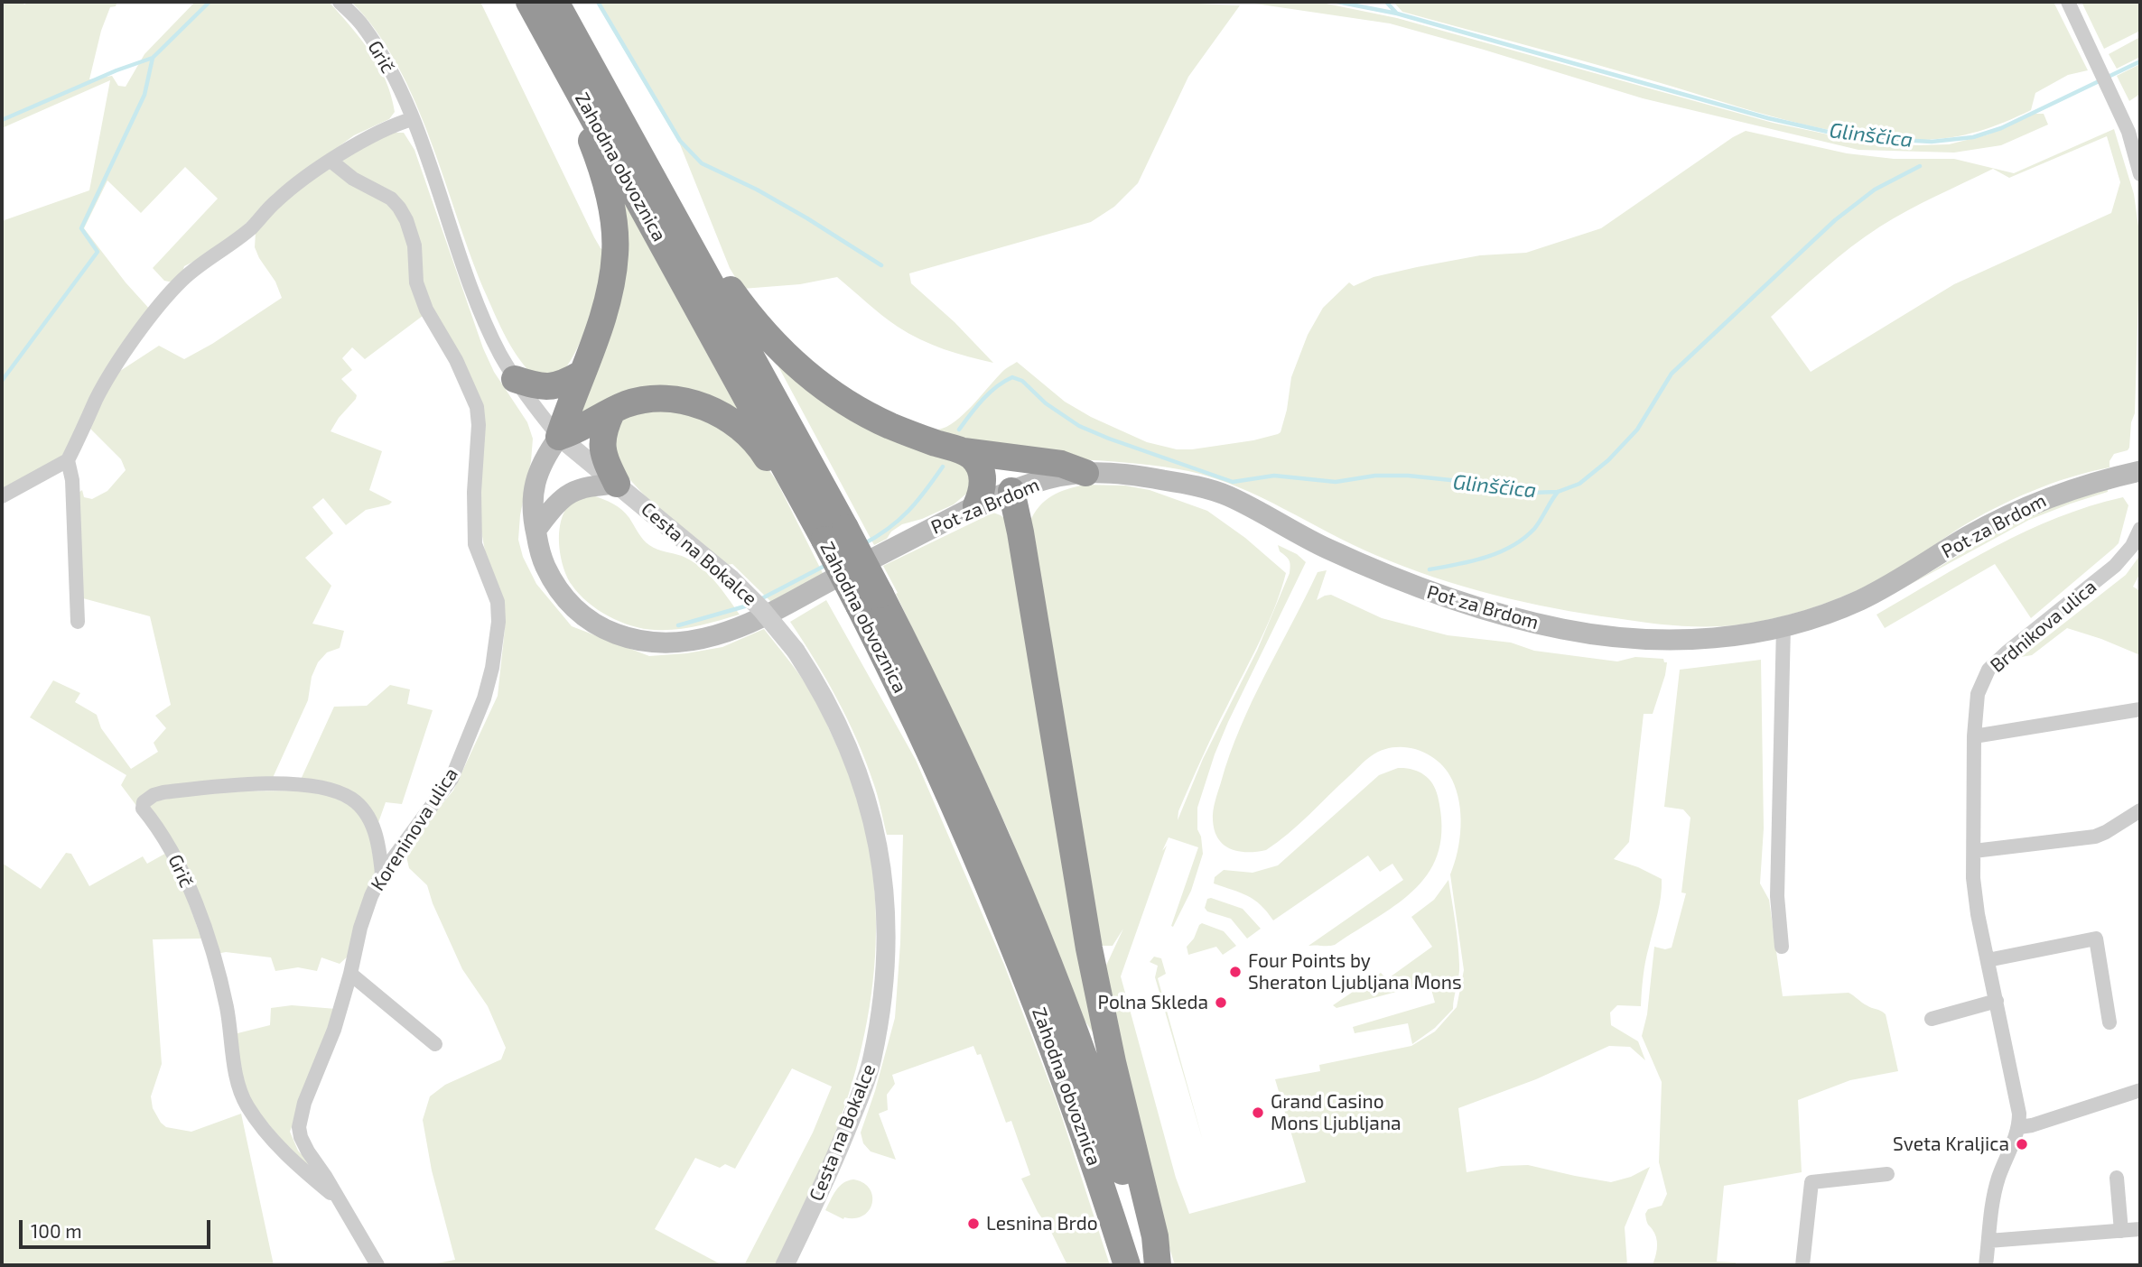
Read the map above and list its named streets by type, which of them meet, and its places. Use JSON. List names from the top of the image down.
{
  "streets": {
    "highway": ["Zahodna obvoznica"],
    "main road": ["Pot za Brdom"],
    "street": [
      "Grič",
      "Cesta na Bokalce",
      "Brdnikova ulica",
      "Koreninova ulica"
    ]
  },
  "crossings": [
    ["Grič", "Pot za Brdom"],
    ["Grič", "Cesta na Bokalce"],
    ["Grič", "Koreninova ulica"],
    ["Pot za Brdom", "Cesta na Bokalce"]
  ],
  "water": ["Glinščica"],
  "places": [
    "Four Points by Sheraton Ljubljana Mons",
    "Polna Skleda",
    "Grand Casino Mons Ljubljana",
    "Sveta Kraljica",
    "Lesnina Brdo"
  ],
  "scale_bar": "100 m"
}
